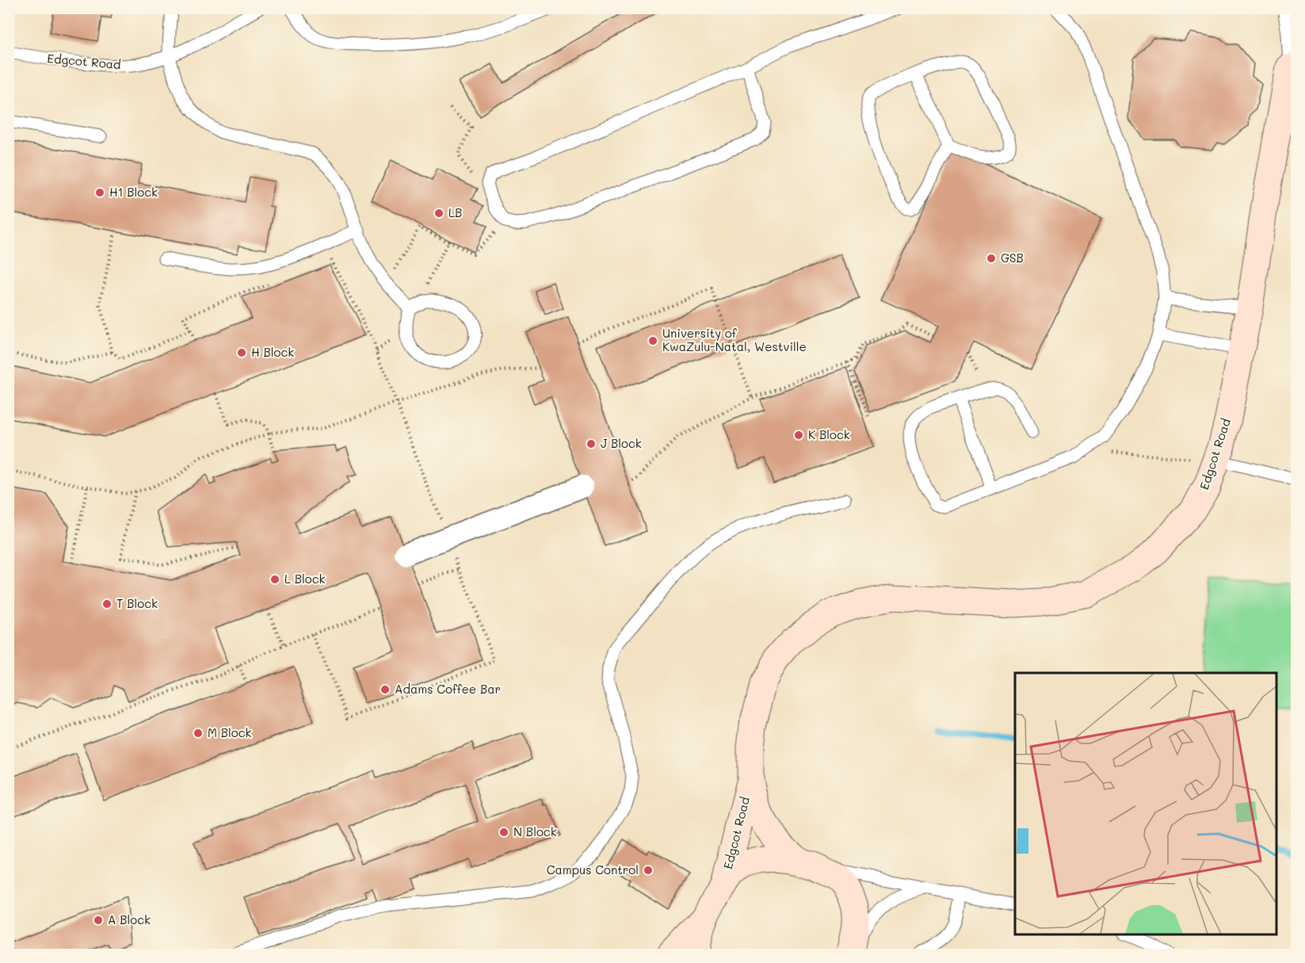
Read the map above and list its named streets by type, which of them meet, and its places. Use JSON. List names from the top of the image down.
{
  "streets": {
    "street": ["Edgcot Road"]
  },
  "places": [
    "H1 Block",
    "LB",
    "GSB",
    "University of KwaZulu-Natal, Westville",
    "H Block",
    "K Block",
    "J Block",
    "L Block",
    "T Block",
    "Adams Coffee Bar",
    "M Block",
    "N Block",
    "Campus Control",
    "A Block"
  ]
}
